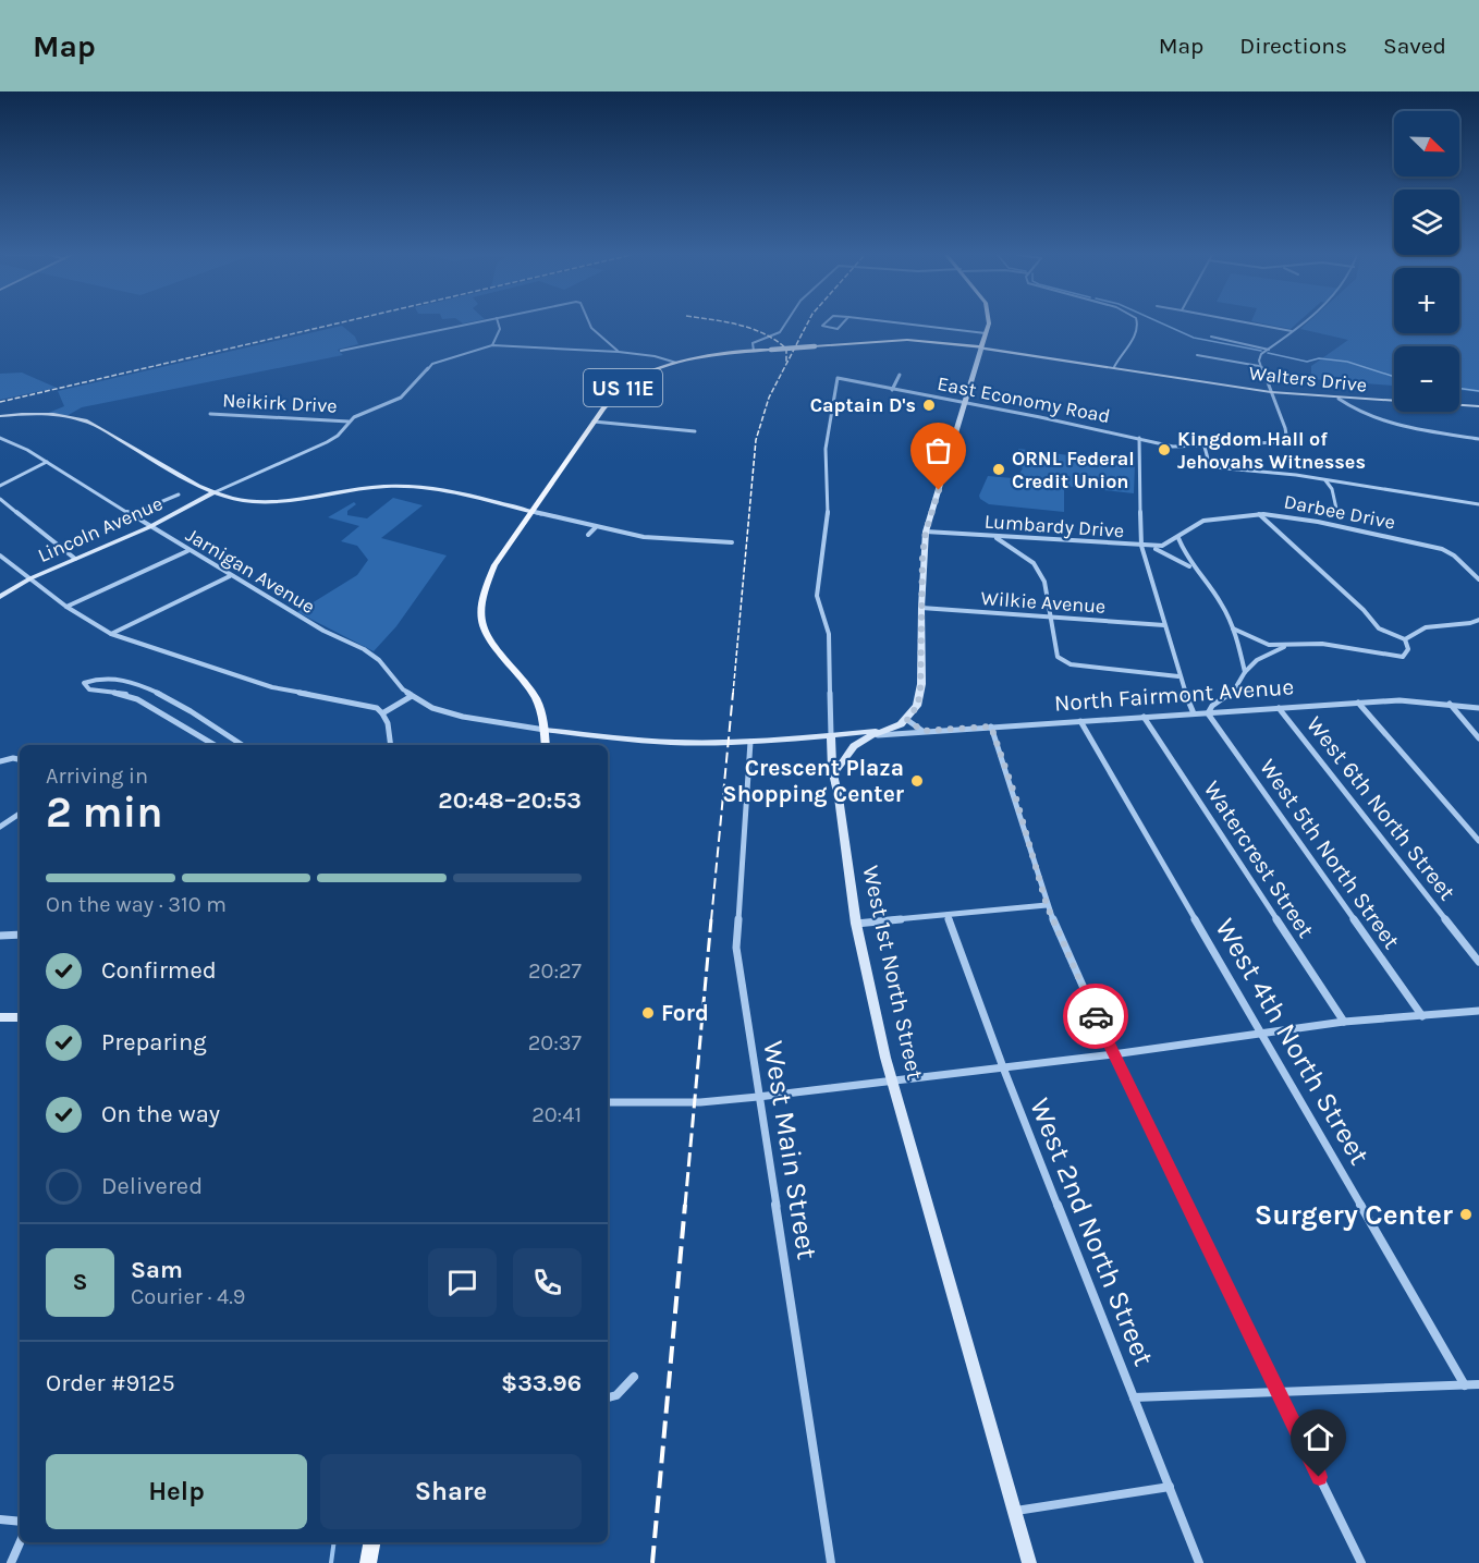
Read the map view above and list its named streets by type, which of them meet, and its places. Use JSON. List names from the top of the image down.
{
  "streets": {
    "main road": [
      "Walters Drive",
      "US 11E",
      "Lincoln Avenue",
      "West 1st North Street"
    ],
    "street": [
      "East Economy Road",
      "Neikirk Drive",
      "Darbee Drive",
      "Lumbardy Drive",
      "Jarnigan Avenue",
      "Wilkie Avenue",
      "North Fairmont Avenue",
      "West 6th North Street",
      "West 5th North Street",
      "Watercrest Street",
      "West 4th North Street",
      "West Main Street",
      "West 2nd North Street"
    ]
  },
  "crossings": [
    ["Walters Drive", "US 11E"],
    ["Walters Drive", "East Economy Road"],
    ["East Economy Road", "West 1st North Street"],
    ["Lincoln Avenue", "Jarnigan Avenue"],
    ["North Fairmont Avenue", "West 6th North Street"],
    ["North Fairmont Avenue", "West 5th North Street"],
    ["North Fairmont Avenue", "Watercrest Street"],
    ["North Fairmont Avenue", "West 4th North Street"]
  ],
  "places": [
    "Captain D's",
    "Kingdom Hall of Jehovahs Witnesses",
    "ORNL Federal Credit Union",
    "Crescent Plaza Shopping Center",
    "Ford",
    "Surgery Center"
  ],
  "north": "bottom right",
  "page": {
    "header": "Map",
    "nav": ["Map", "Directions", "Saved"],
    "map_buttons": ["+", "−"],
    "heading": ["2 min", "Arriving in", "20:48–20:53"],
    "panel": [
      "Sam",
      "Courier · 4.9",
      "Order #9125",
      "$33.96"
    ],
    "bar": "On the way · 310 m",
    "list": [
      ["Confirmed", "20:27"],
      ["Preparing", "20:37"],
      ["On the way", "20:41"],
      "Delivered"
    ],
    "round": "S",
    "buttons": ["Help", "Share"]
  }
}
